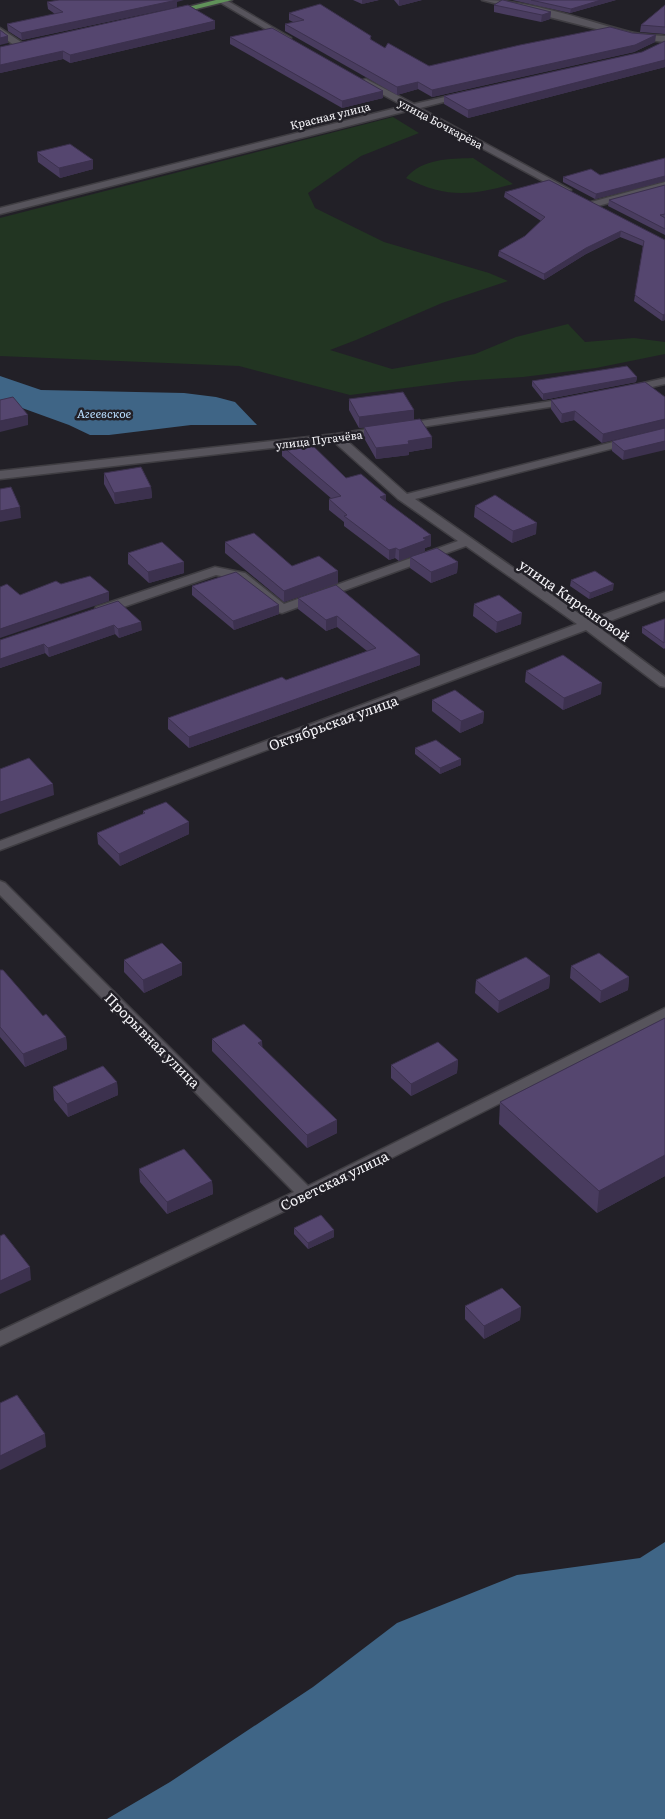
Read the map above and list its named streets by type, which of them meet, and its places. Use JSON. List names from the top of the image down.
{
  "streets": {
    "street": [
      "Красная улица",
      "улица Бочкарёва",
      "улица Пугачёва",
      "улица Кирсановой",
      "Октябрьская улица",
      "Прорывная улица",
      "Советская улица"
    ]
  },
  "crossings": [
    ["Красная улица", "улица Бочкарёва"],
    ["улица Пугачёва", "улица Кирсановой"],
    ["улица Кирсановой", "Октябрьская улица"],
    ["Прорывная улица", "Советская улица"]
  ],
  "water": ["Агеевское"]
}
